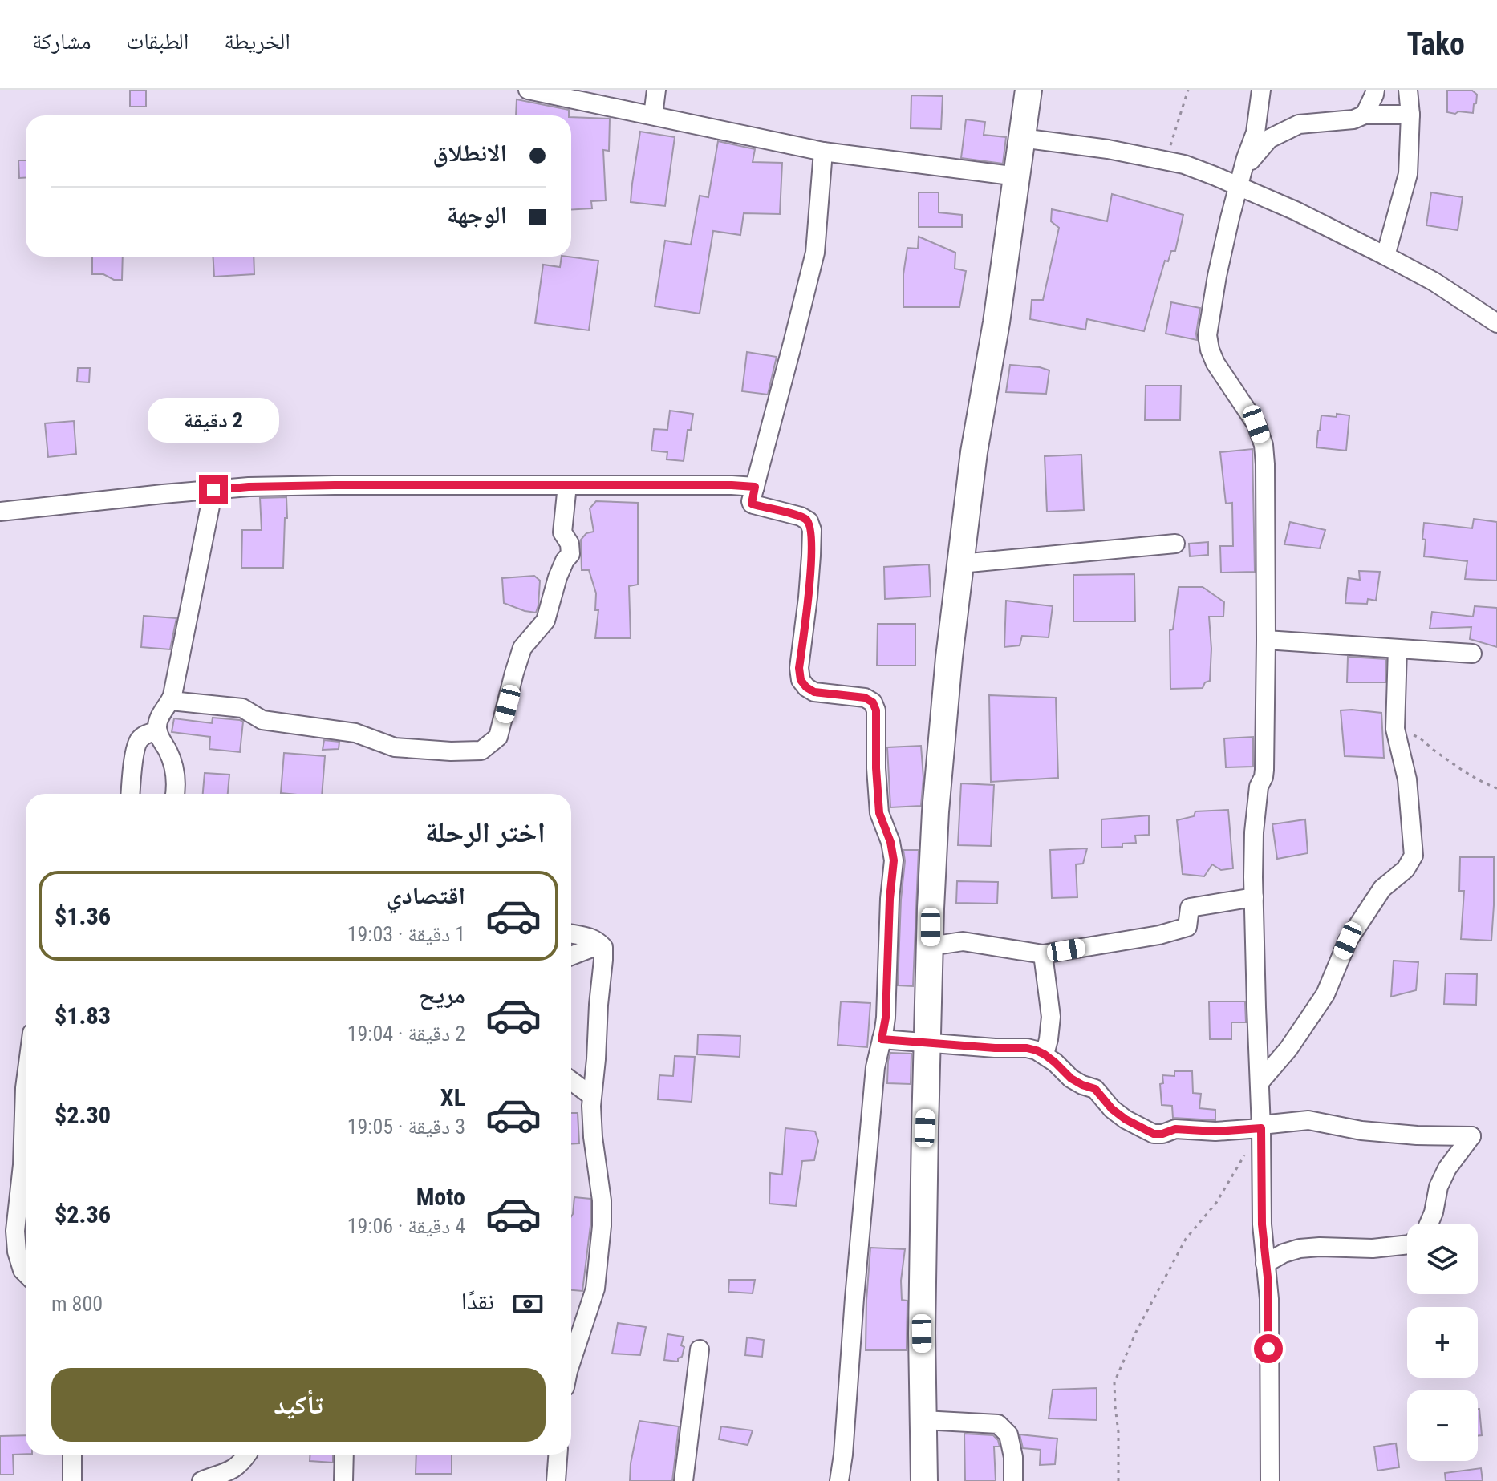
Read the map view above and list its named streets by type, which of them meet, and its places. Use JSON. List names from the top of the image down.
{
  "page": {
    "header": "Tako",
    "nav": ["الخريطة", "الطبقات", "مشاركة"],
    "banner": ["الانطلاق", "الوجهة"],
    "bubble": "2 دقيقة",
    "heading": "اختر الرحلة",
    "list": [
      {
        "name": "اقتصادي",
        "note": "1 دقيقة · 19:03",
        "value": "$1.36"
      },
      {
        "name": "مريح",
        "note": "2 دقيقة · 19:04",
        "value": "$1.83"
      },
      {
        "name": "XL",
        "note": "3 دقيقة · 19:05",
        "value": "$2.30"
      },
      {
        "name": "Moto",
        "note": "4 دقيقة · 19:06",
        "value": "$2.36"
      }
    ],
    "map_buttons": ["+", "−"],
    "pay": ["نقدًا", "800 m"],
    "buttons": "تأكيد"
  }
}
